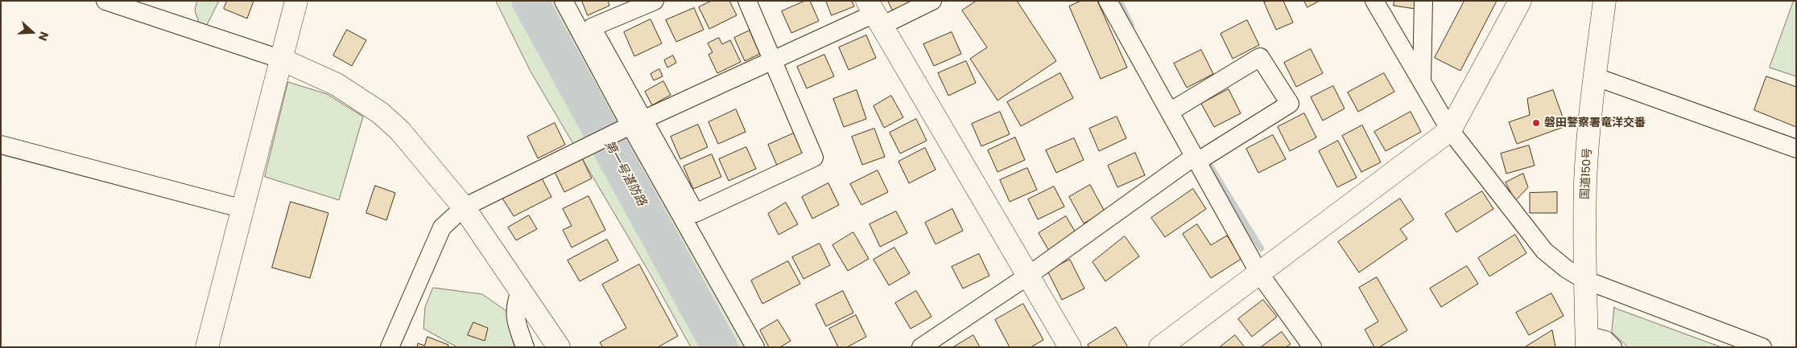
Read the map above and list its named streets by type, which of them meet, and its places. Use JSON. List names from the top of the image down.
{
  "streets": {
    "main road": ["国道150号"]
  },
  "water": ["第一号湛防路"],
  "places": ["磐田警察署竜洋交番"],
  "north": "right"
}
